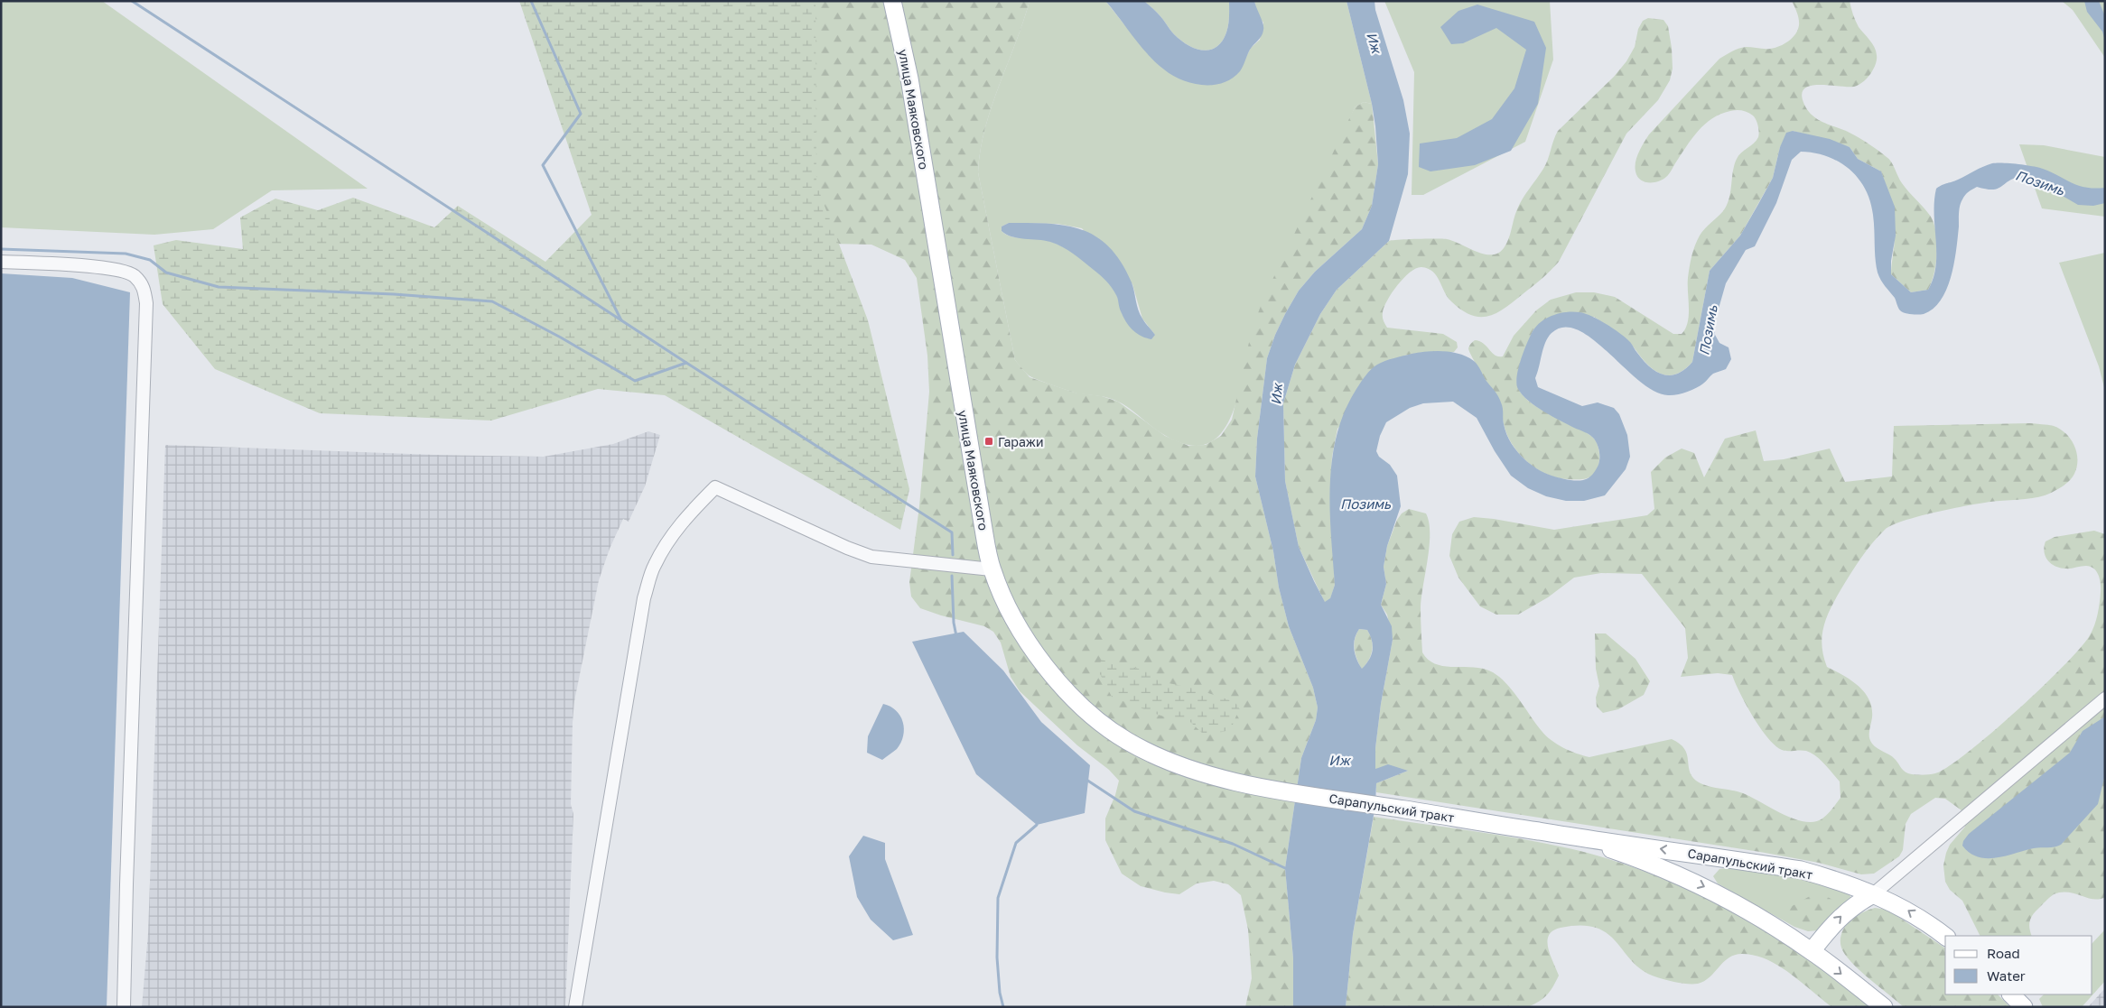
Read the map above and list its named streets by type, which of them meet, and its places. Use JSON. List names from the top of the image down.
{
  "streets": {
    "main road": ["улица Маяковского", "Сарапульский тракт"]
  },
  "crossings": [
    ["улица Маяковского", "Сарапульский тракт"]
  ],
  "water": ["Иж", "Позимь"],
  "places": {
    "transit": ["Гаражи"]
  },
  "legend": ["Road", "Water"]
}
